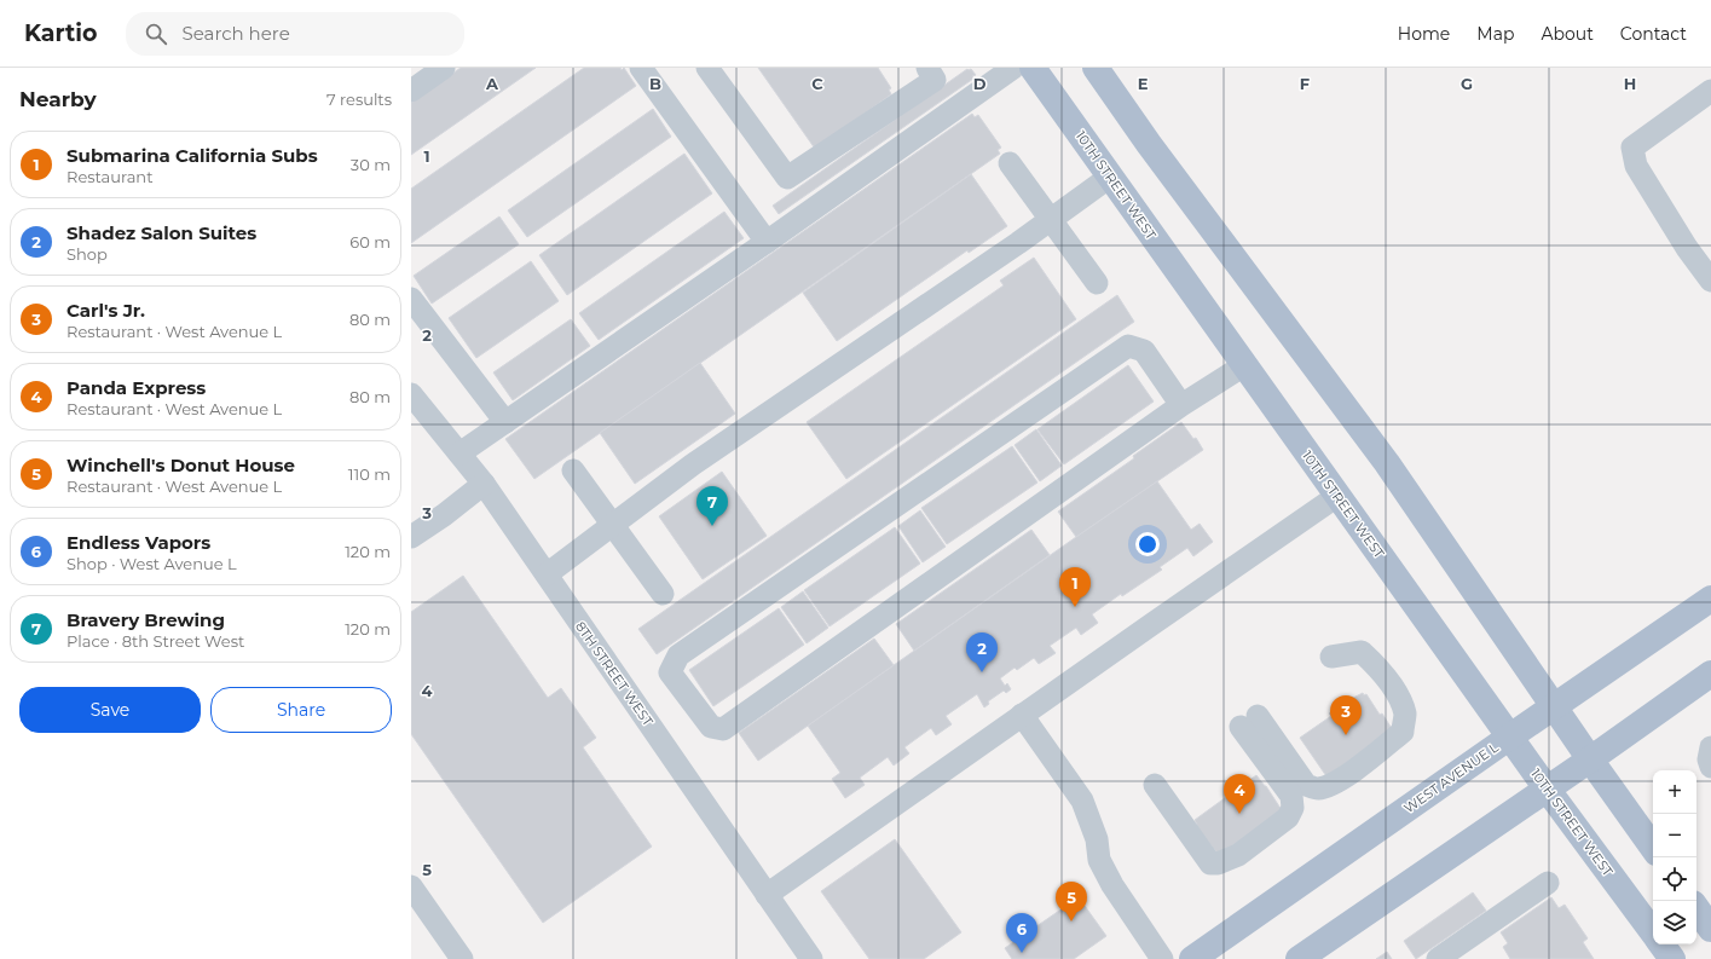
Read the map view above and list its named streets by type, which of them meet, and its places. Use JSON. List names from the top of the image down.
{
  "streets": {
    "main road": ["10TH STREET WEST", "WEST AVENUE L"],
    "street": ["8TH STREET WEST"]
  },
  "crossings": [
    ["10TH STREET WEST", "WEST AVENUE L"]
  ],
  "page": {
    "header": "Kartio",
    "search": "Search here",
    "nav": [
      "Home",
      "Map",
      "About",
      "Contact"
    ],
    "heading": ["Nearby", "7 results"],
    "list": [
      {
        "mark": "1",
        "name": "Submarina California Subs",
        "note": "Restaurant",
        "value": "30 m"
      },
      {
        "mark": "2",
        "name": "Shadez Salon Suites",
        "note": "Shop",
        "value": "60 m"
      },
      {
        "mark": "3",
        "name": "Carl's Jr.",
        "note": "Restaurant · West Avenue L",
        "value": "80 m"
      },
      {
        "mark": "4",
        "name": "Panda Express",
        "note": "Restaurant · West Avenue L",
        "value": "80 m"
      },
      {
        "mark": "5",
        "name": "Winchell's Donut House",
        "note": "Restaurant · West Avenue L",
        "value": "110 m"
      },
      {
        "mark": "6",
        "name": "Endless Vapors",
        "note": "Shop · West Avenue L",
        "value": "120 m"
      },
      {
        "mark": "7",
        "name": "Bravery Brewing",
        "note": "Place · 8th Street West",
        "value": "120 m"
      }
    ],
    "pins": [
      "7",
      "1",
      "2",
      "3",
      "4",
      "5",
      "6"
    ],
    "buttons": ["Save", "Share"],
    "map_buttons": ["+", "−"]
  },
  "grid": {
    "columns": [
      "A",
      "B",
      "C",
      "D",
      "E",
      "F",
      "G",
      "H"
    ],
    "rows": [
      "1",
      "2",
      "3",
      "4",
      "5"
    ]
  }
}
